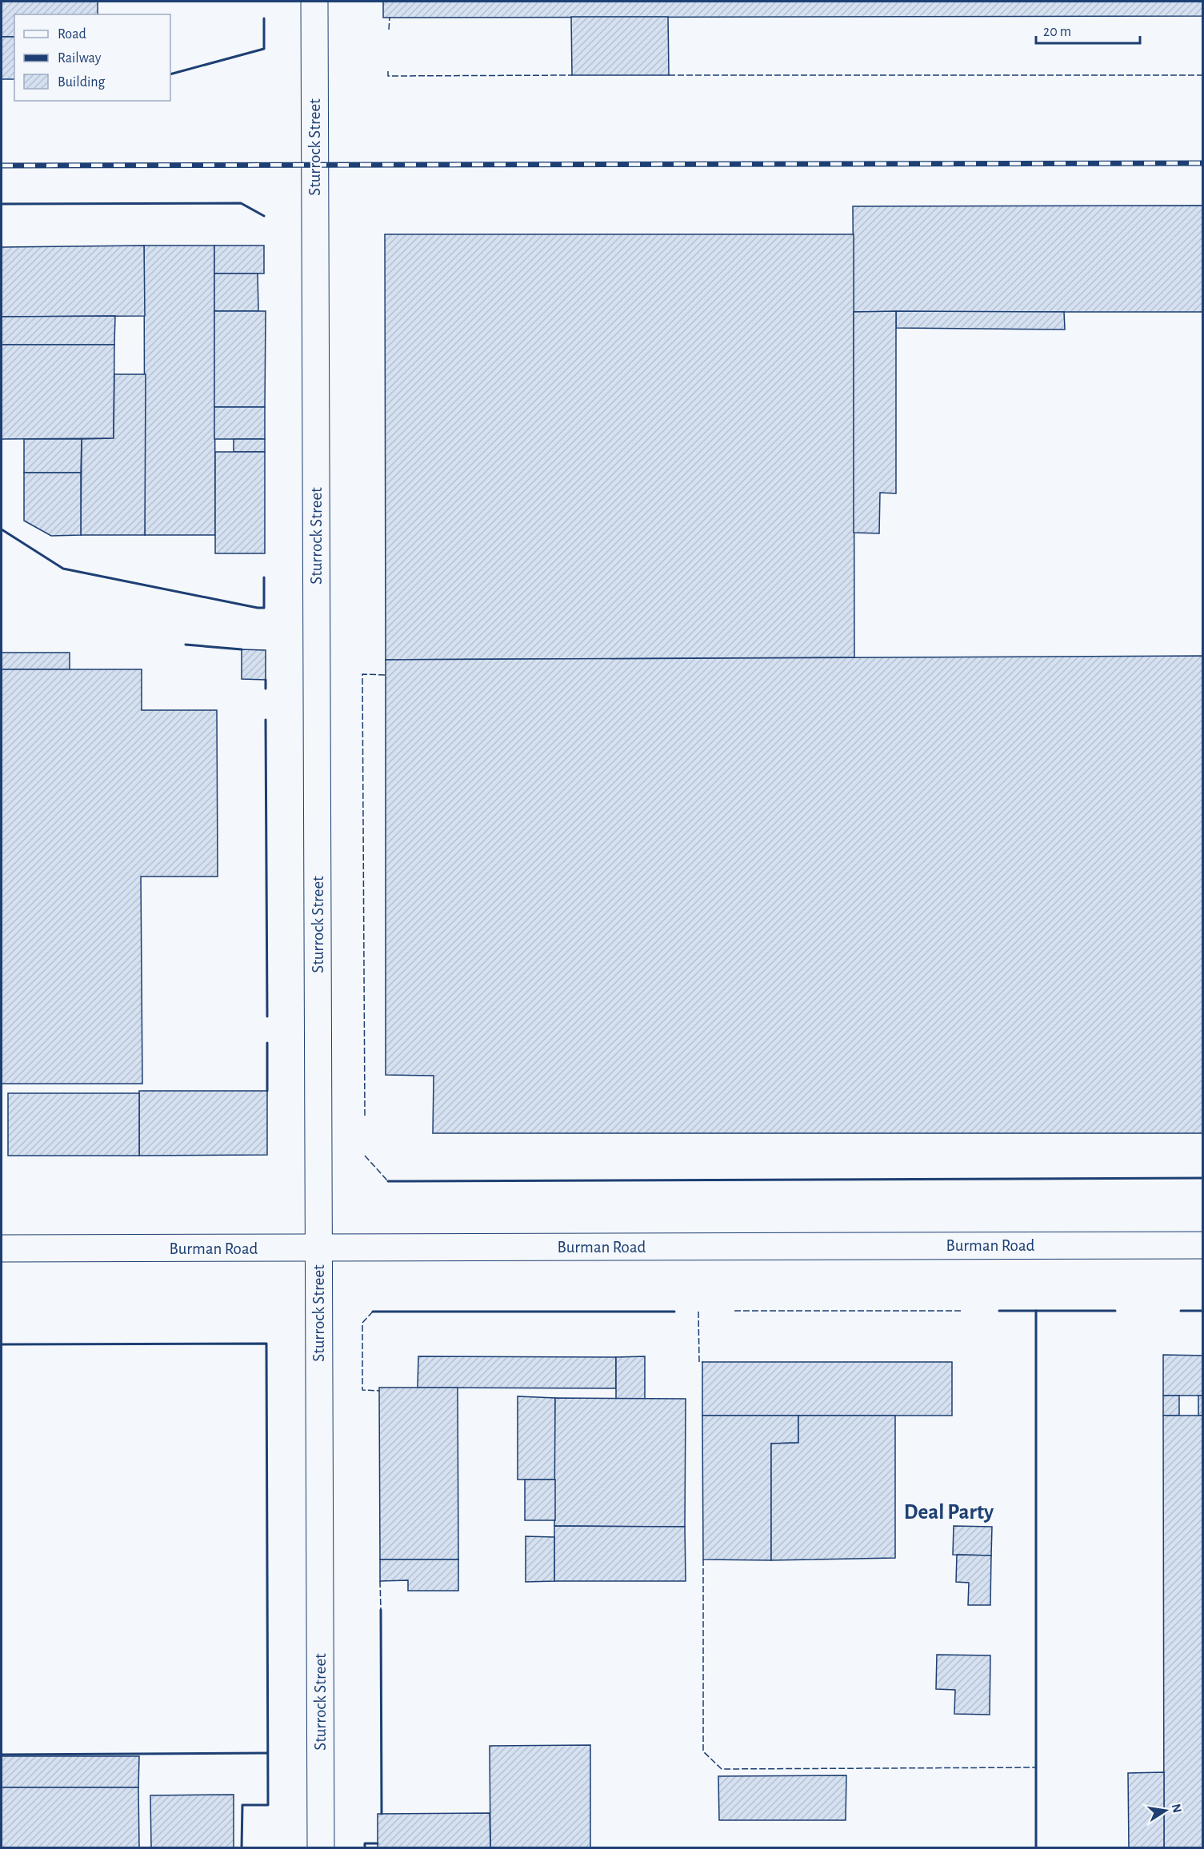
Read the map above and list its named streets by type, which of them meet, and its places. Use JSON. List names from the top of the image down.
{
  "streets": {
    "street": ["Sturrock Street", "Burman Road"]
  },
  "crossings": [
    ["Sturrock Street", "Burman Road"]
  ],
  "districts": ["Deal Party"],
  "legend": ["Road", "Railway", "Building"],
  "scale_bar": "20 m",
  "north": "right"
}
